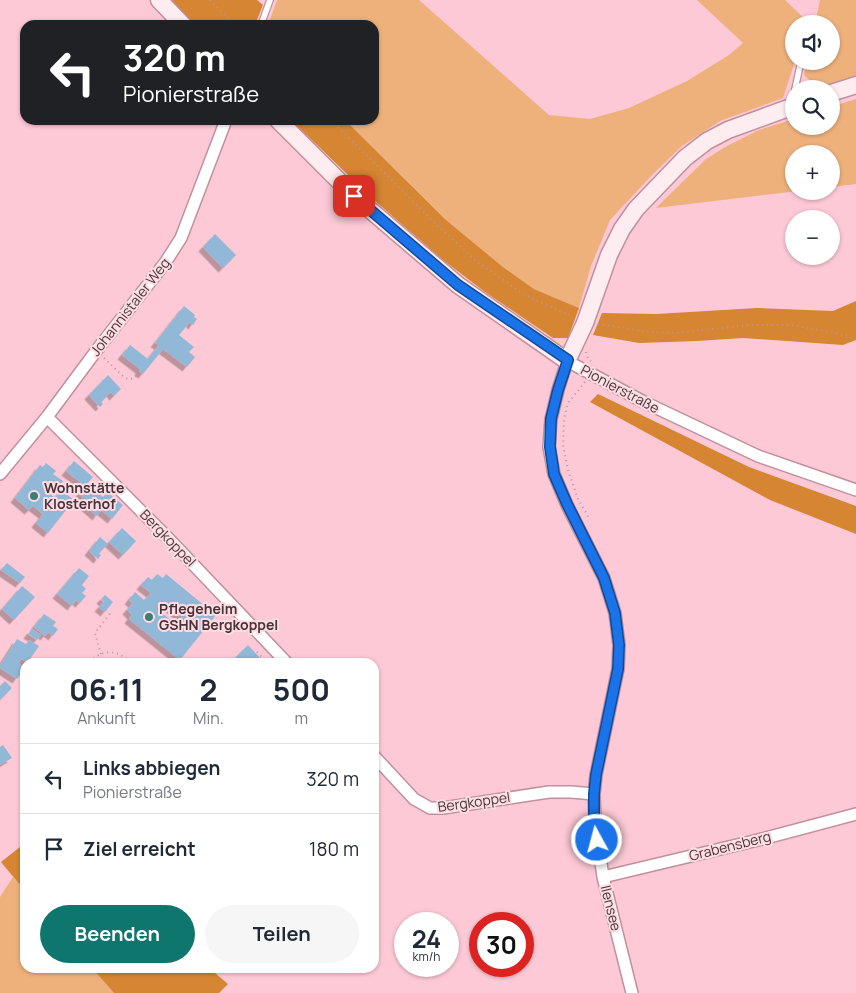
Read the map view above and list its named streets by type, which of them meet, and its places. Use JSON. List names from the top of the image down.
{
  "streets": {
    "street": [
      "Johannistaler Weg",
      "Pionierstraße",
      "Bergkoppel",
      "Grabensberg",
      "Ilensee"
    ]
  },
  "crossings": [
    ["Johannistaler Weg", "Bergkoppel"],
    ["Pionierstraße", "Ilensee"],
    ["Bergkoppel", "Ilensee"],
    ["Grabensberg", "Ilensee"]
  ],
  "places": ["Wohnstätte Klosterhof", "Pflegeheim GSHN Bergkoppel"],
  "page": {
    "map_buttons": ["+", "−"],
    "turn": ["320 m", "Pionierstraße"],
    "eta": [
      "06:11",
      "Ankunft",
      "2",
      "Min.",
      "500",
      "m"
    ],
    "list": [
      {
        "name": "Links abbiegen",
        "note": "Pionierstraße",
        "value": "320 m"
      },
      {
        "name": "Ziel erreicht",
        "value": "180 m"
      }
    ],
    "buttons": ["Beenden", "Teilen"],
    "speed": "24 km/h",
    "limit": "30"
  }
}
